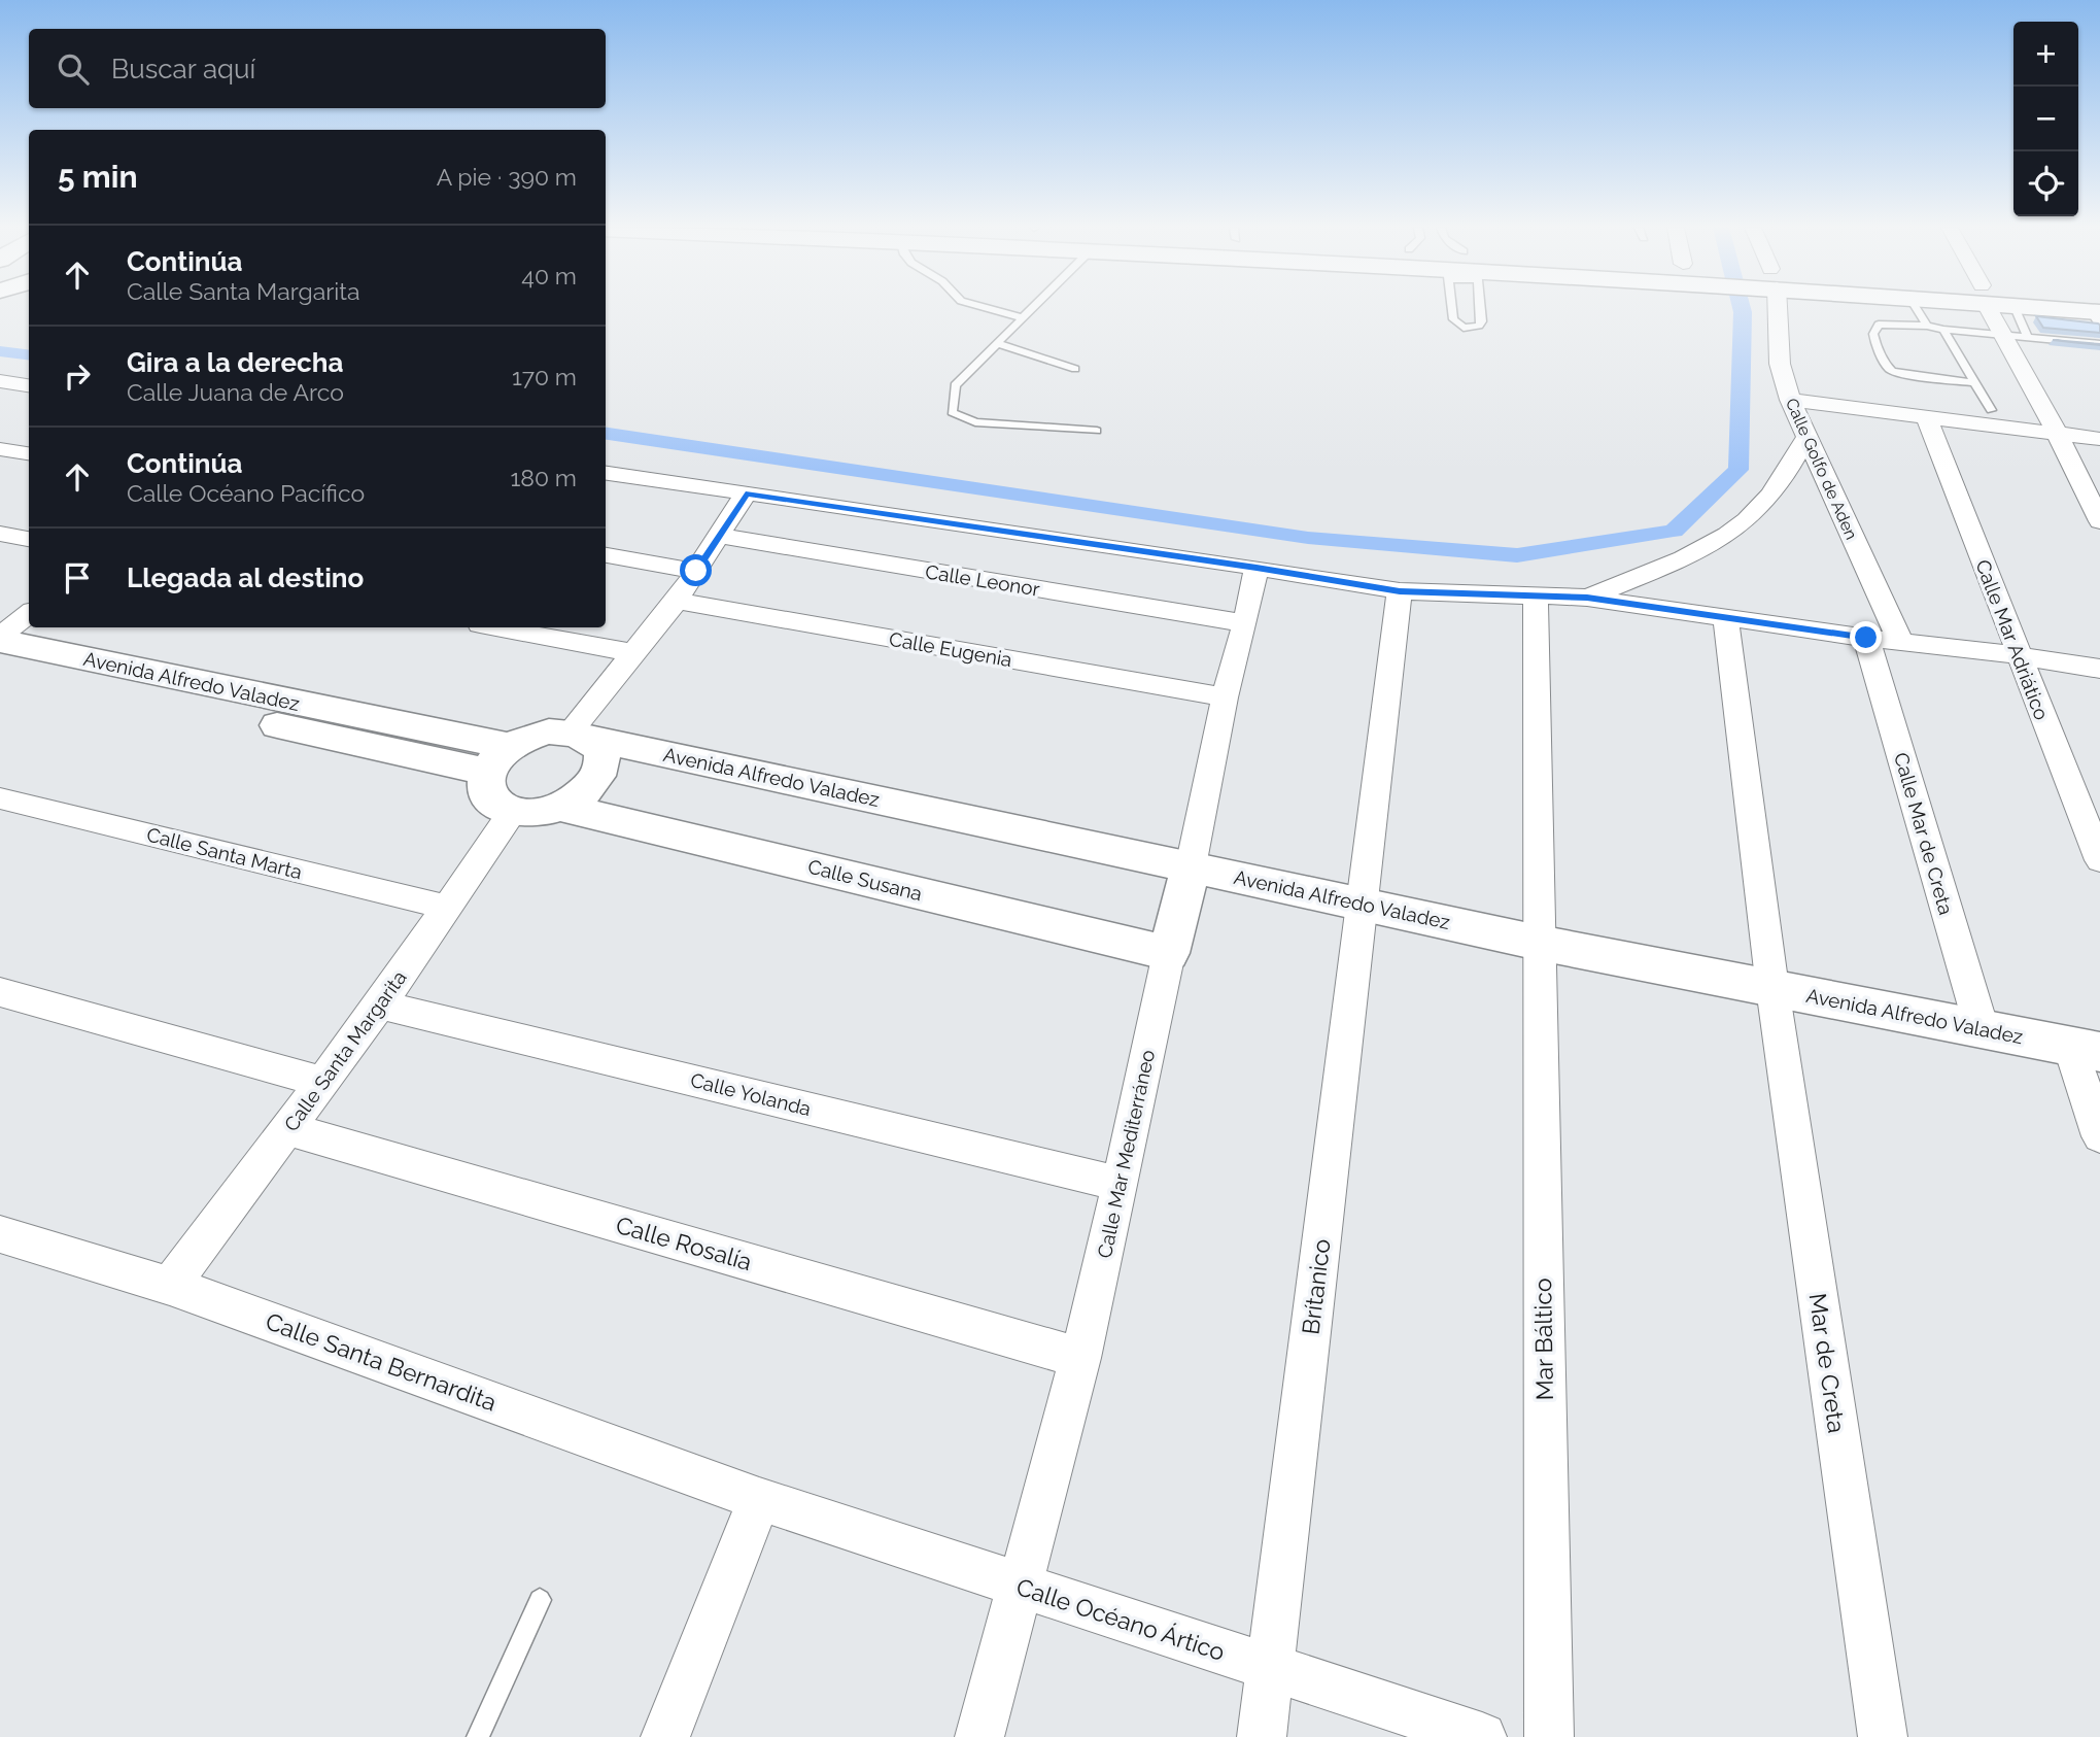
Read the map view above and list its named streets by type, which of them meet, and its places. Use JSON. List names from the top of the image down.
{
  "streets": {
    "main road": ["Avenida Alfredo Valadez", "Calle Susana", "Calle Mar Mediterráneo"],
    "street": [
      "Calle Golfo de Aden",
      "Calle Leonor",
      "Calle Mar Adriático",
      "Calle Eugenia",
      "Calle Mar de Creta",
      "Calle Santa Marta",
      "Calle Santa Margarita",
      "Calle Yolanda",
      "Calle Rosalía",
      "Brítanico",
      "Mar Báltico",
      "Calle Santa Bernardita",
      "Mar de Creta",
      "Calle Océano Ártico"
    ]
  },
  "crossings": [
    ["Calle Leonor", "Calle Mar Mediterráneo"],
    ["Calle Eugenia", "Calle Mar Mediterráneo"],
    ["Avenida Alfredo Valadez", "Calle Mar de Creta"],
    ["Avenida Alfredo Valadez", "Calle Susana"],
    ["Avenida Alfredo Valadez", "Calle Santa Margarita"],
    ["Avenida Alfredo Valadez", "Calle Mar Mediterráneo"],
    ["Avenida Alfredo Valadez", "Brítanico"],
    ["Avenida Alfredo Valadez", "Mar Báltico"],
    ["Avenida Alfredo Valadez", "Mar de Creta"],
    ["Calle Santa Marta", "Calle Santa Margarita"],
    ["Calle Susana", "Calle Santa Margarita"],
    ["Calle Susana", "Calle Mar Mediterráneo"],
    ["Calle Santa Margarita", "Calle Yolanda"],
    ["Calle Santa Margarita", "Calle Rosalía"],
    ["Calle Santa Margarita", "Calle Santa Bernardita"],
    ["Calle Yolanda", "Calle Mar Mediterráneo"],
    ["Calle Mar Mediterráneo", "Calle Rosalía"],
    ["Calle Mar Mediterráneo", "Calle Océano Ártico"],
    ["Brítanico", "Calle Océano Ártico"],
    ["Calle Santa Bernardita", "Calle Océano Ártico"]
  ],
  "page": {
    "map_buttons": ["+", "−"],
    "search": "Buscar aquí",
    "heading": ["5 min", "A pie · 390 m"],
    "list": [
      ["Continúa", "Calle Santa Margarita", "40 m"],
      ["Gira a la derecha", "Calle Juana de Arco", "170 m"],
      ["Continúa", "Calle Océano Pacífico", "180 m"],
      "Llegada al destino"
    ]
  }
}
